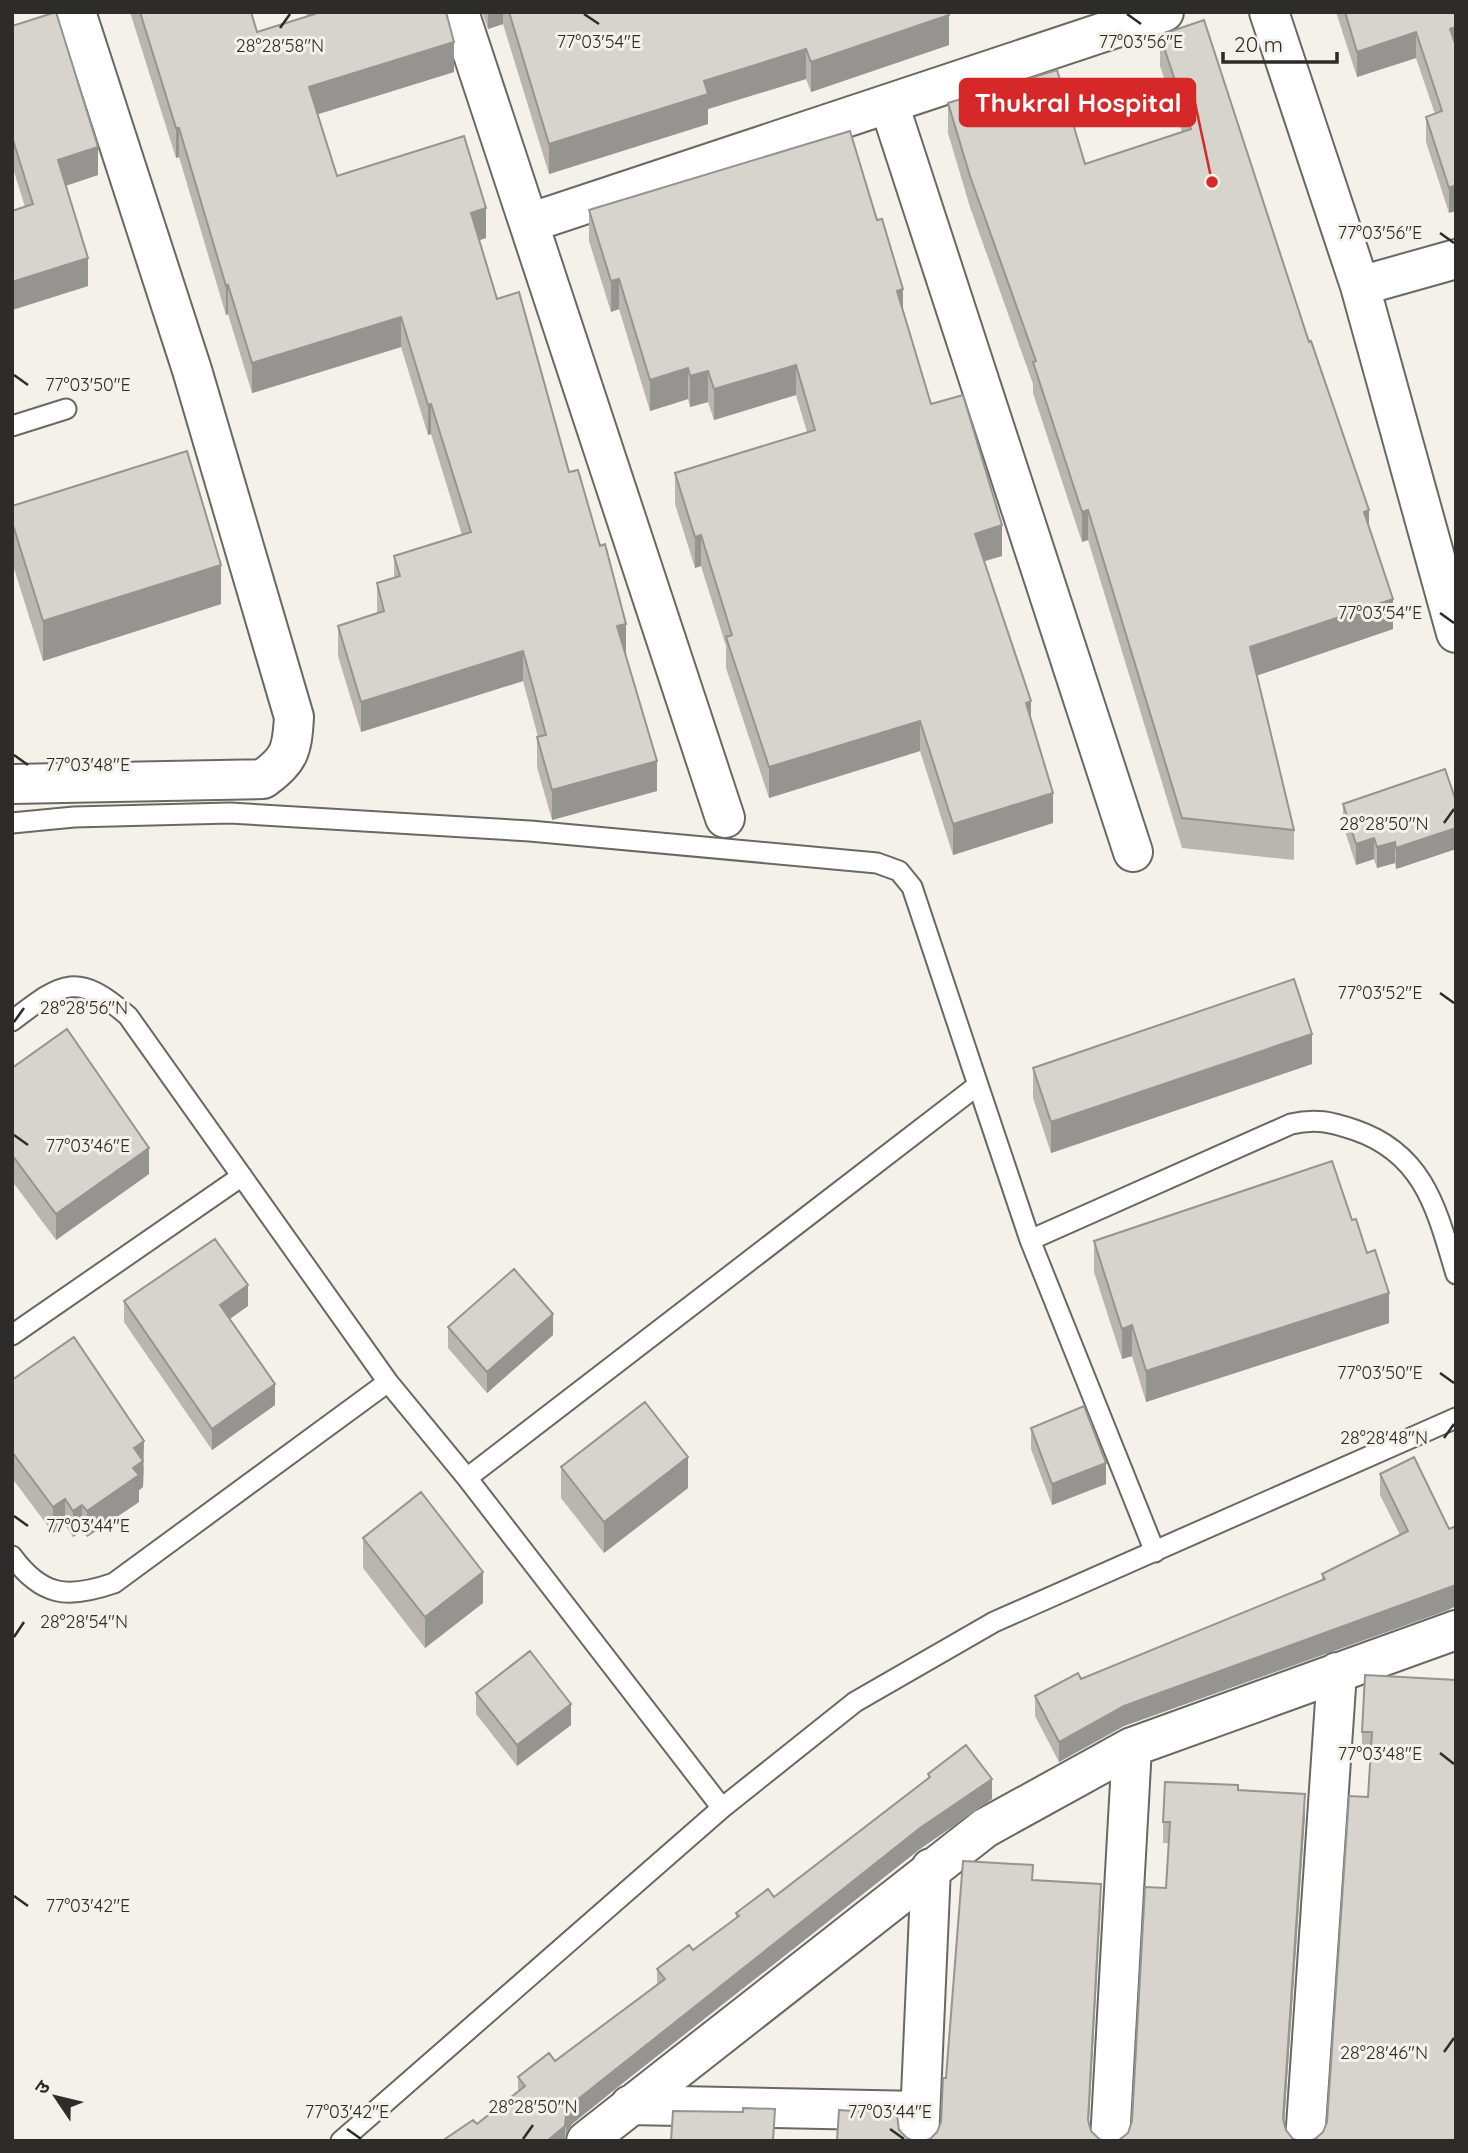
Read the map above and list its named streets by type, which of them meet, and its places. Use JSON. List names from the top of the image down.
{
  "places": ["Thukral Hospital"],
  "scale_bar": "20 m",
  "north": "top left",
  "coordinates": [
    "77°03'54\"E",
    "77°03'56\"E",
    "28°28'58\"N",
    "77°03'50\"E",
    "77°03'48\"E",
    "28°28'50\"N",
    "77°03'52\"E",
    "28°28'56\"N",
    "77°03'46\"E",
    "28°28'48\"N",
    "77°03'44\"E",
    "28°28'54\"N",
    "77°03'42\"E",
    "28°28'46\"N"
  ]
}
